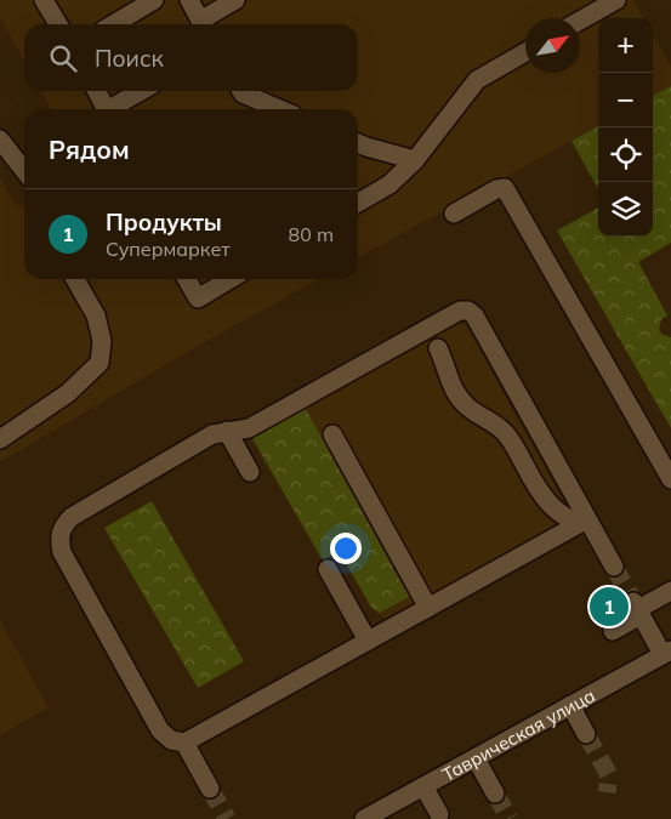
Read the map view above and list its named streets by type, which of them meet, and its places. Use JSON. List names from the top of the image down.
{
  "streets": {
    "street": ["Таврическая улица"]
  },
  "north": "top right",
  "page": {
    "map_buttons": ["+", "−"],
    "search": "Поиск",
    "heading": "Рядом",
    "list": [
      {
        "mark": "1",
        "name": "Продукты",
        "note": "Супермаркет",
        "value": "80 m"
      }
    ],
    "pins": "1"
  }
}
